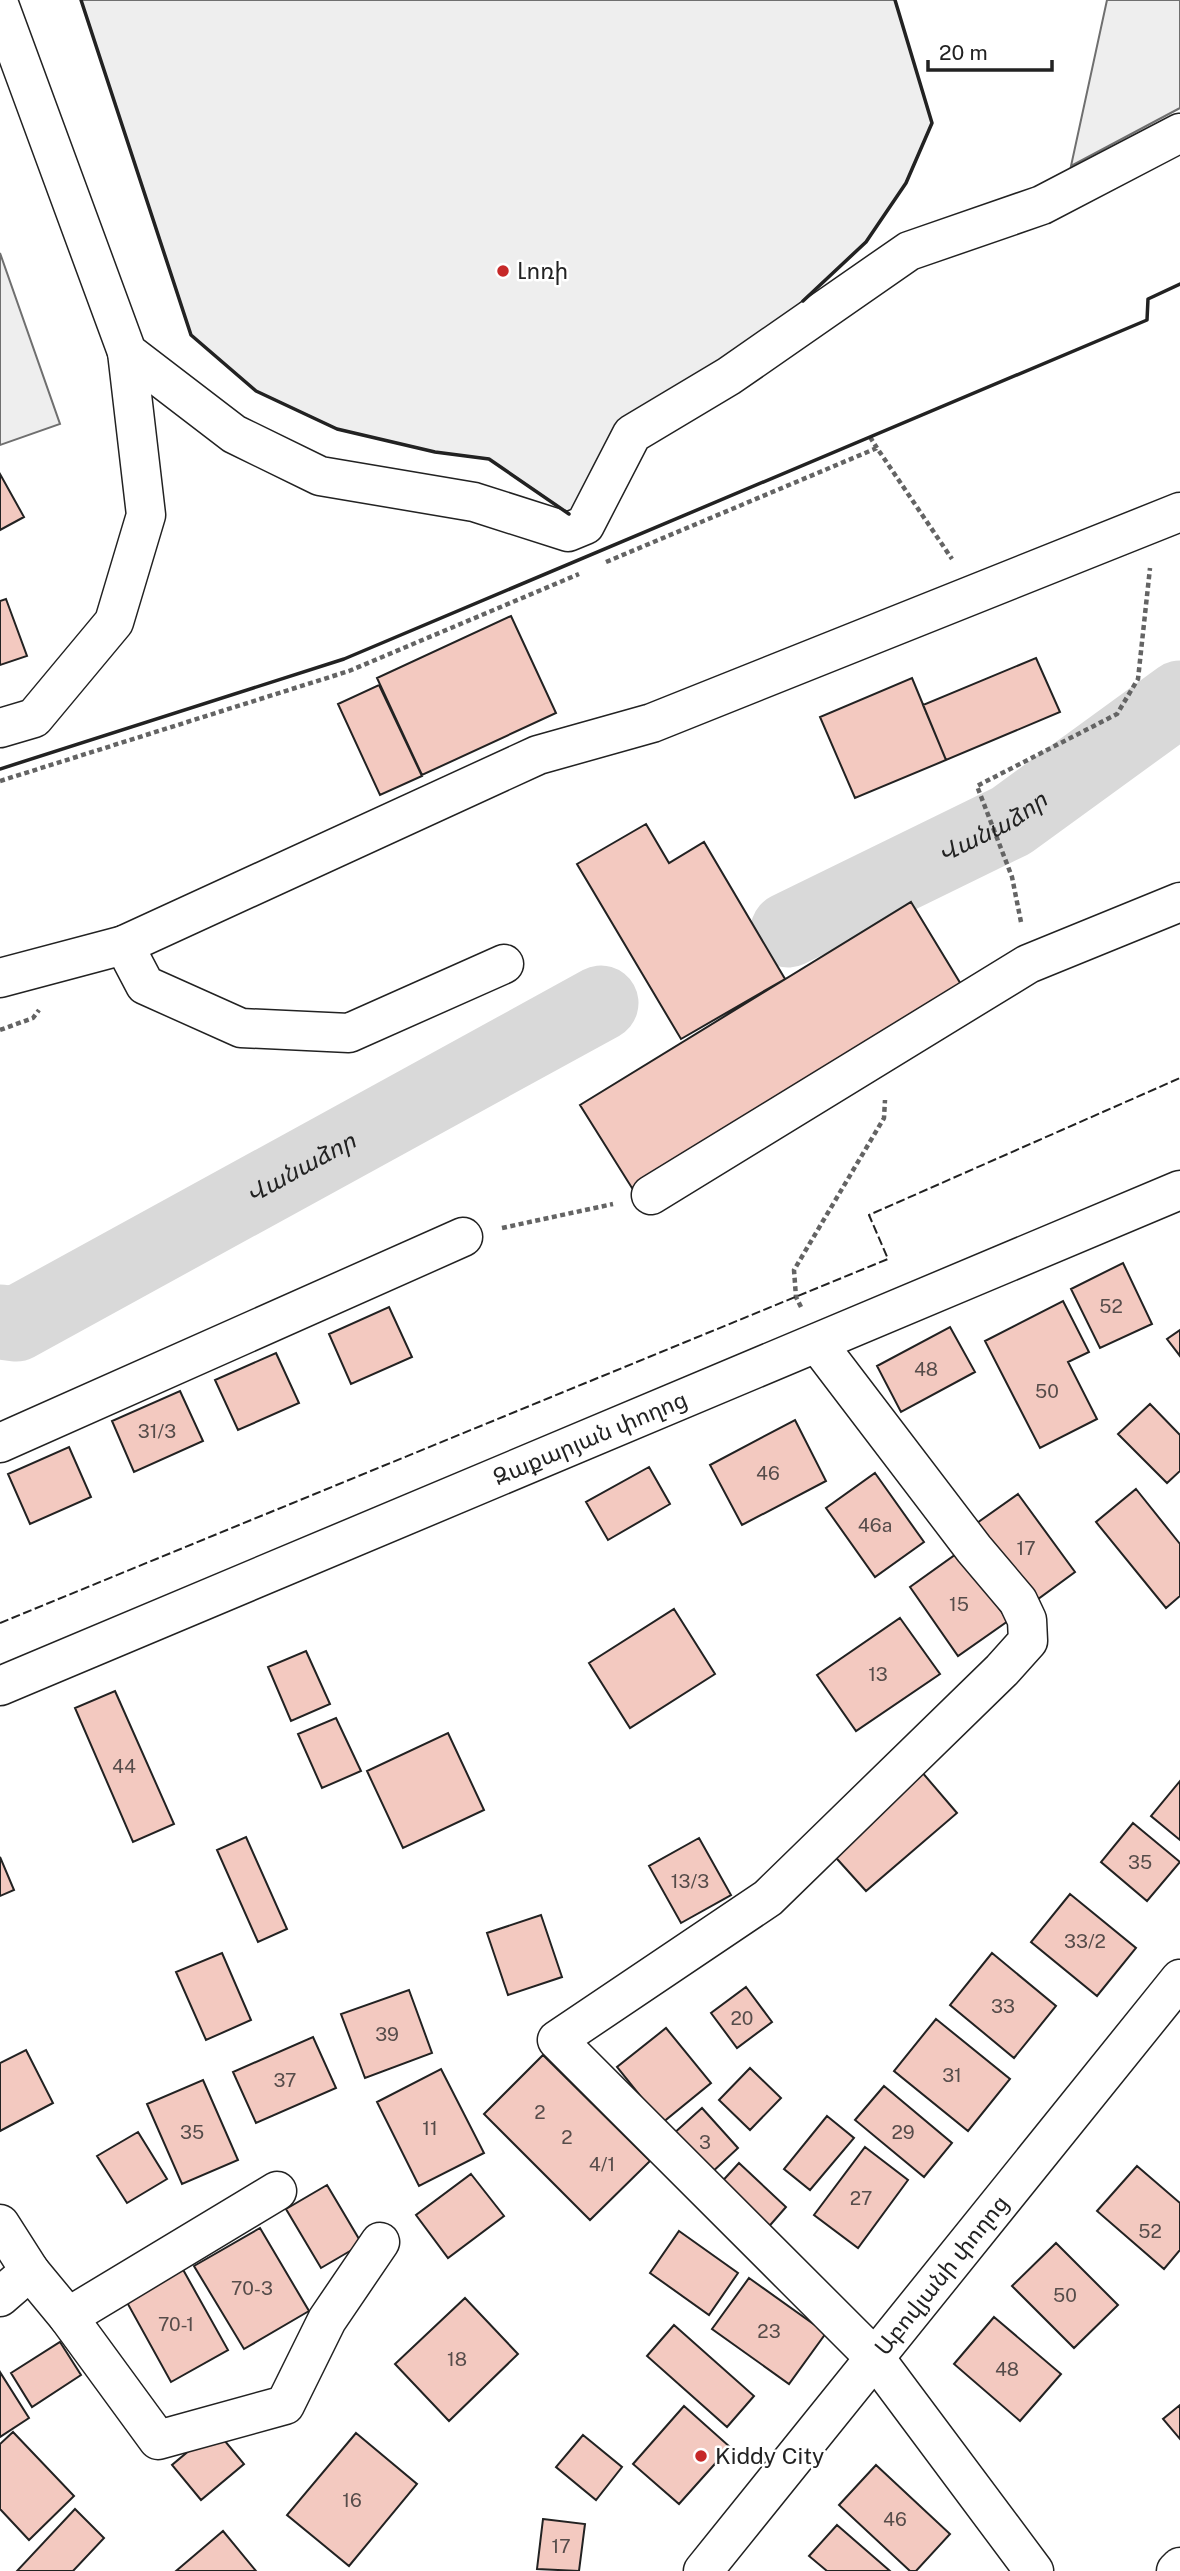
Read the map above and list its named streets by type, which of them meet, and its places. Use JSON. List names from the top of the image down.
{
  "streets": {
    "street": ["Զաքարյան փողոց", "Աբովյանի փողոց"]
  },
  "water": ["Վանաձոր"],
  "places": ["Լոռի", "Kiddy City"],
  "house_numbers": [
    "52",
    "48",
    "50",
    "31/3",
    "46",
    "46a",
    "17",
    "15",
    "13",
    "44",
    "35",
    "13/3",
    "33/2",
    "33",
    "20",
    "39",
    "31",
    "37",
    "2",
    "11",
    "35",
    "29",
    "2",
    "3",
    "4/1",
    "27",
    "52",
    "70-3",
    "50",
    "70-1",
    "23",
    "18",
    "48",
    "16",
    "46",
    "17"
  ],
  "scale_bar": "20 m"
}
